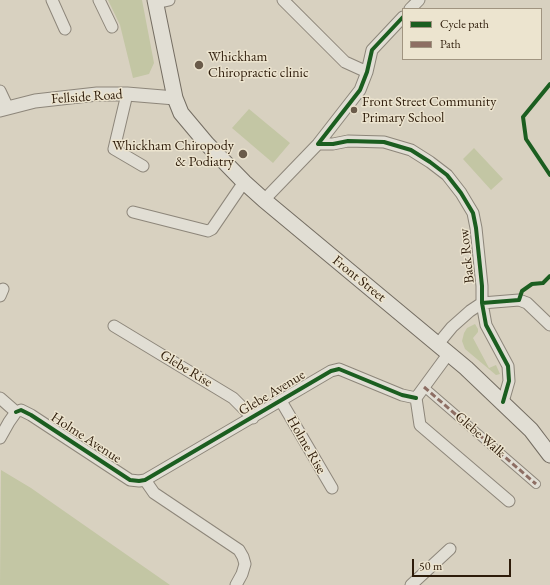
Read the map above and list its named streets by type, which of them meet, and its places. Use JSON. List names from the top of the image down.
{
  "streets": {
    "main road": ["Front Street"],
    "street": [
      "Fellside Road",
      "Back Row",
      "Glebe Rise",
      "Glebe Avenue",
      "Glebe Walk",
      "Holme Avenue",
      "Holme Rise"
    ]
  },
  "crossings": [
    ["Fellside Road", "Front Street"],
    ["Back Row", "Front Street"],
    ["Glebe Rise", "Glebe Avenue"],
    ["Glebe Avenue", "Holme Avenue"],
    ["Glebe Avenue", "Holme Rise"]
  ],
  "places": ["Whickham Chiropractic clinic", "Front Street Community Primary School", "Whickham Chiropody & Podiatry"],
  "legend": ["Cycle path", "Path"],
  "scale_bar": "50 m"
}
